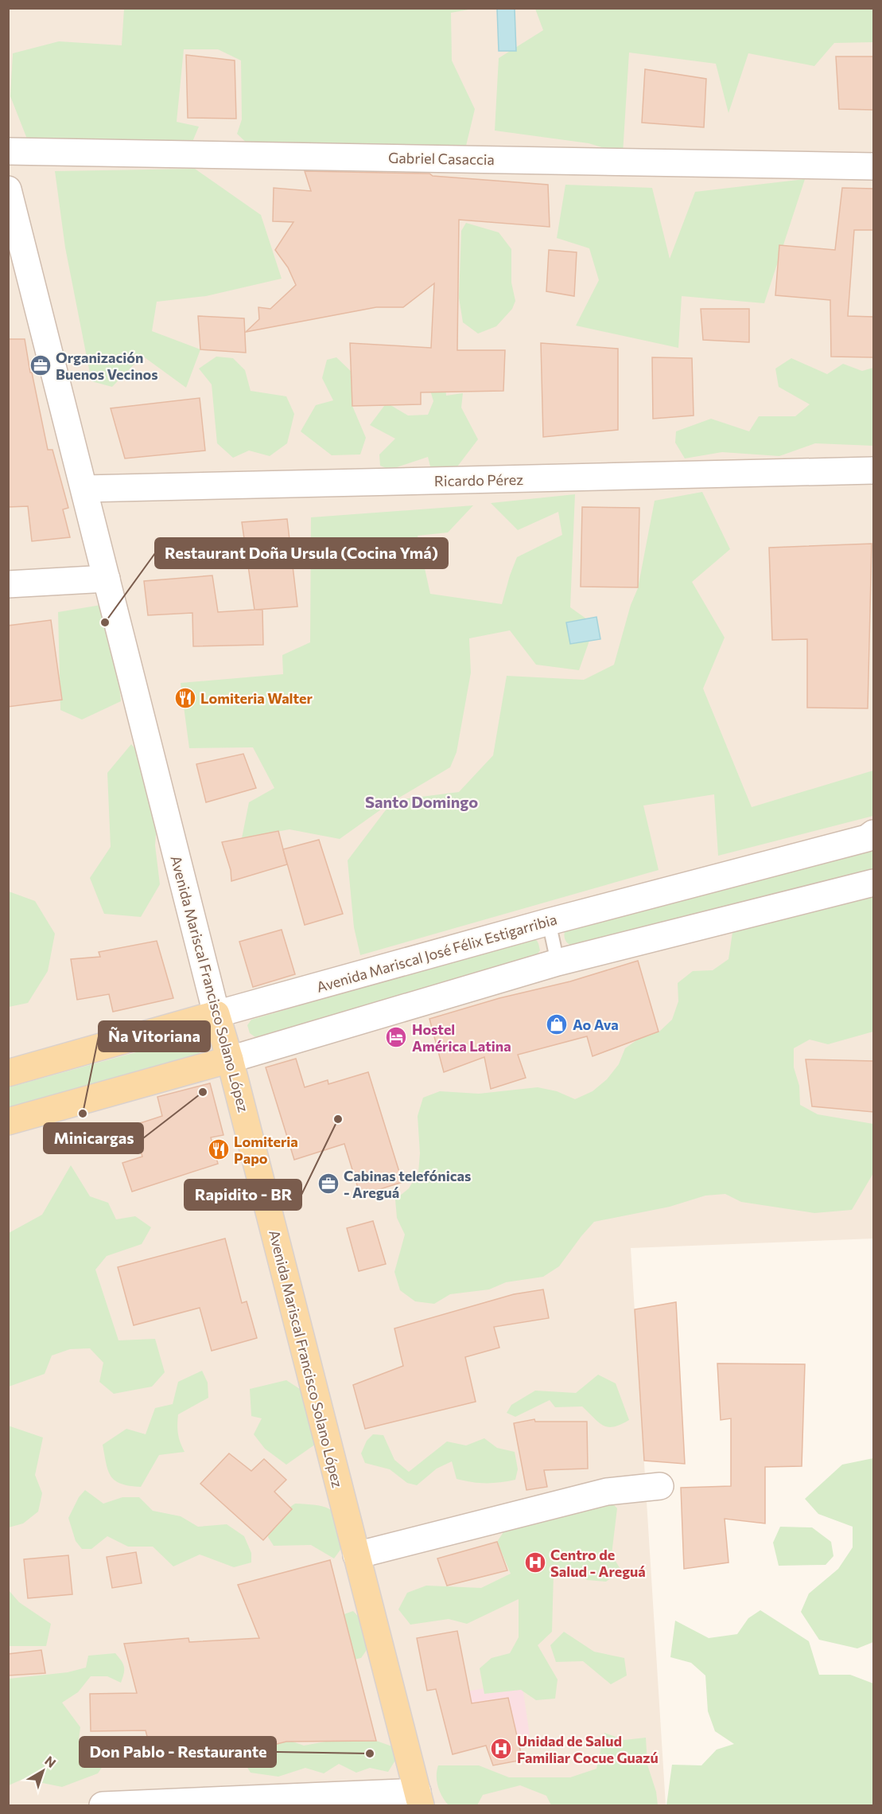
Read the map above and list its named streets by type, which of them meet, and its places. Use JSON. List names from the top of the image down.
{
  "streets": {
    "main road": ["Avenida Mariscal José Félix Estigarribia", "Avenida Mariscal Francisco Solano López"],
    "street": ["Gabriel Casaccia", "Ricardo Pérez"]
  },
  "crossings": [
    ["Ricardo Pérez", "Avenida Mariscal Francisco Solano López"],
    ["Avenida Mariscal José Félix Estigarribia", "Avenida Mariscal Francisco Solano López"]
  ],
  "districts": ["Santo Domingo"],
  "places": {
    "office": ["Organización Buenos Vecinos", "Cabinas telefónicas - Areguá"],
    "other": [
      "Restaurant Doña Ursula (Cocina Ymá)",
      "Minicargas",
      "Ña Vitoriana",
      "Rapidito - BR",
      "Don Pablo - Restaurante"
    ],
    "restaurant": ["Lomiteria Walter", "Lomiteria Papo"],
    "shop": ["Ao Ava"],
    "hotel": ["Hostel América Latina"],
    "hospital": ["Centro de Salud - Areguá", "Unidad de Salud Familiar Cocue Guazú"]
  },
  "north": "top right"
}
